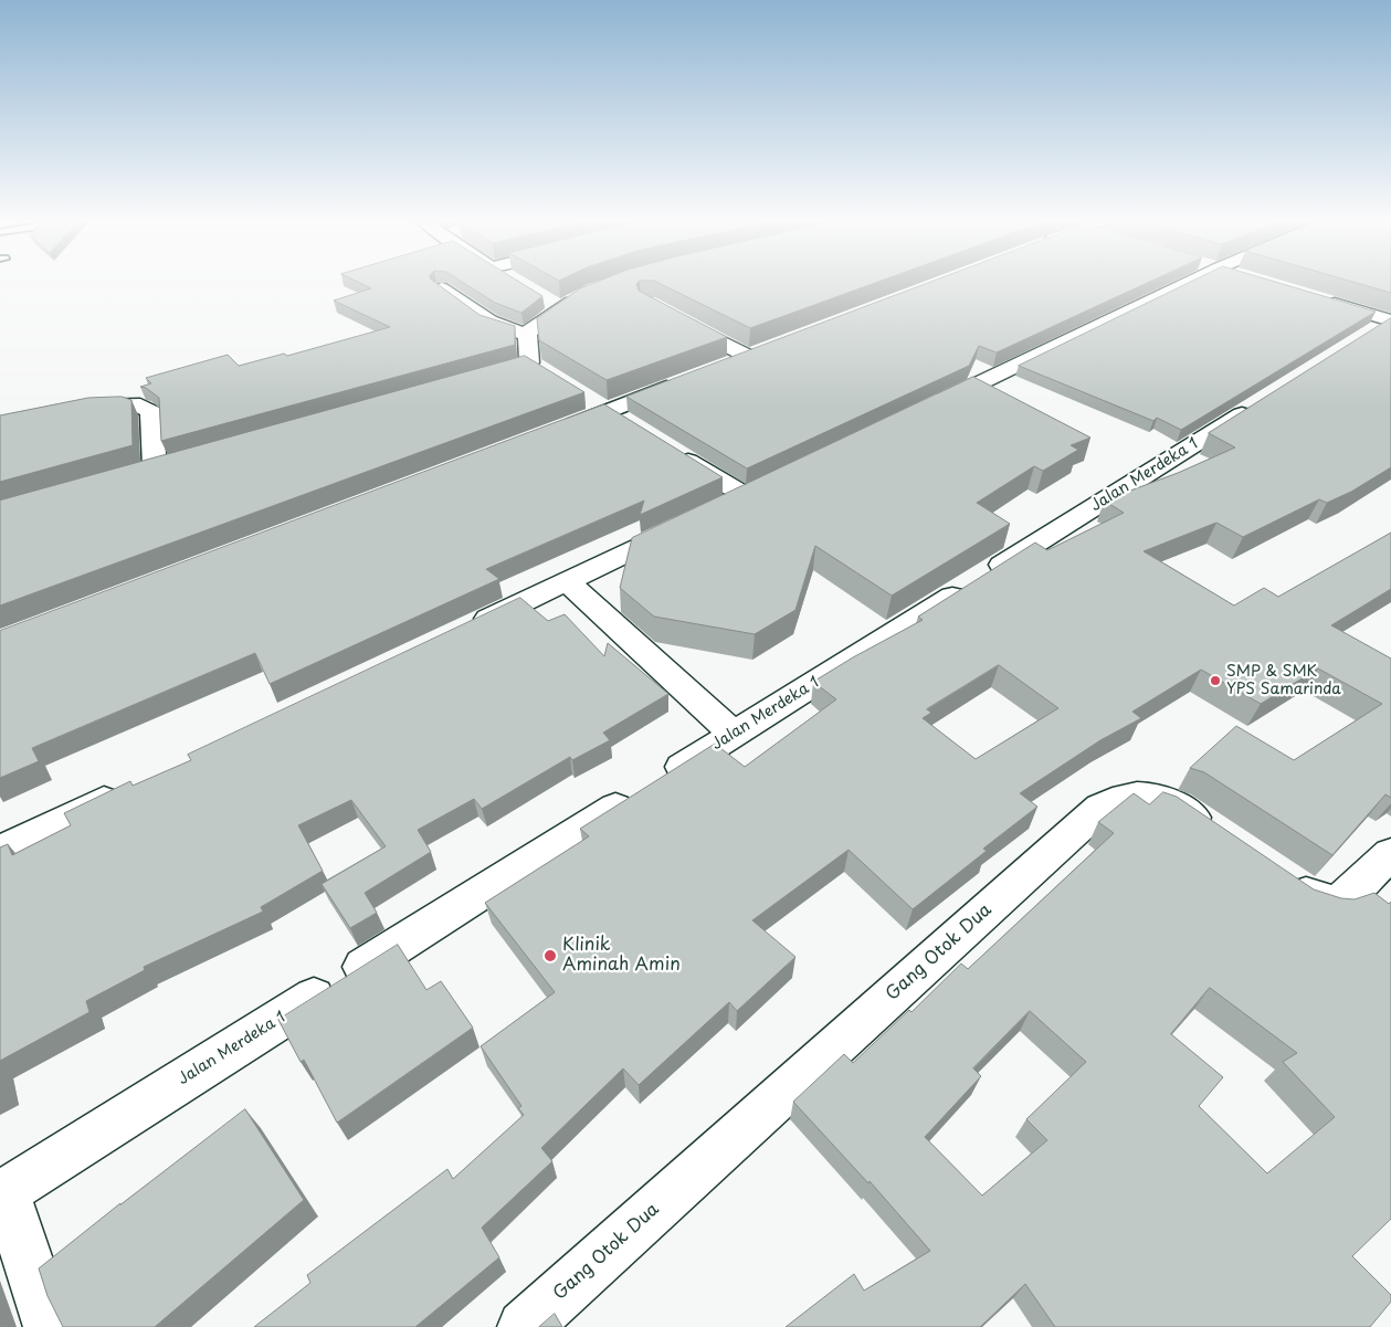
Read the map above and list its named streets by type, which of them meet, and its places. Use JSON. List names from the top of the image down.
{
  "streets": {
    "street": ["Jalan Merdeka 1", "Gang Otok Dua"]
  },
  "places": ["SMP & SMK YPS Samarinda", "Klinik Aminah Amin"]
}
